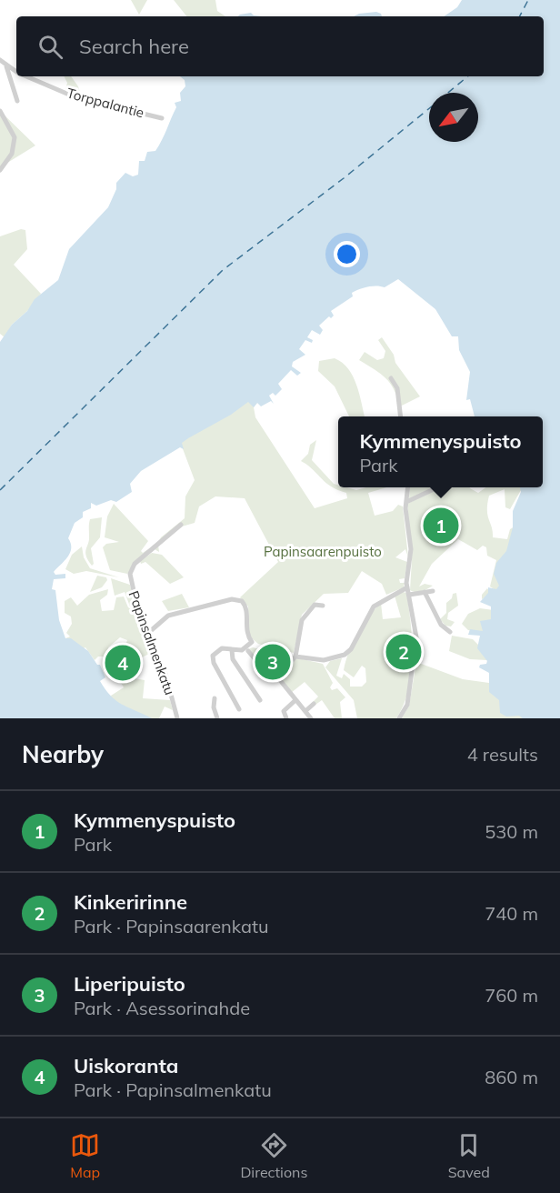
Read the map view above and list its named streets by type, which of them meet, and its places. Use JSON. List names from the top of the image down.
{
  "streets": {
    "street": ["Torppalantie", "Papinsalmenkatu"]
  },
  "parks": ["Papinsaarenpuisto"],
  "north": "bottom left",
  "page": {
    "search": "Search here",
    "popup": ["Kymmenyspuisto", "Park"],
    "pins": [
      "1",
      "2",
      "3",
      "4"
    ],
    "heading": ["Nearby", "4 results"],
    "list": [
      {
        "mark": "1",
        "name": "Kymmenyspuisto",
        "note": "Park",
        "value": "530 m"
      },
      {
        "mark": "2",
        "name": "Kinkeririnne",
        "note": "Park · Papinsaarenkatu",
        "value": "740 m"
      },
      {
        "mark": "3",
        "name": "Liperipuisto",
        "note": "Park · Asessorinahde",
        "value": "760 m"
      },
      {
        "mark": "4",
        "name": "Uiskoranta",
        "note": "Park · Papinsalmenkatu",
        "value": "860 m"
      }
    ],
    "nav": ["Map", "Directions", "Saved"]
  }
}
